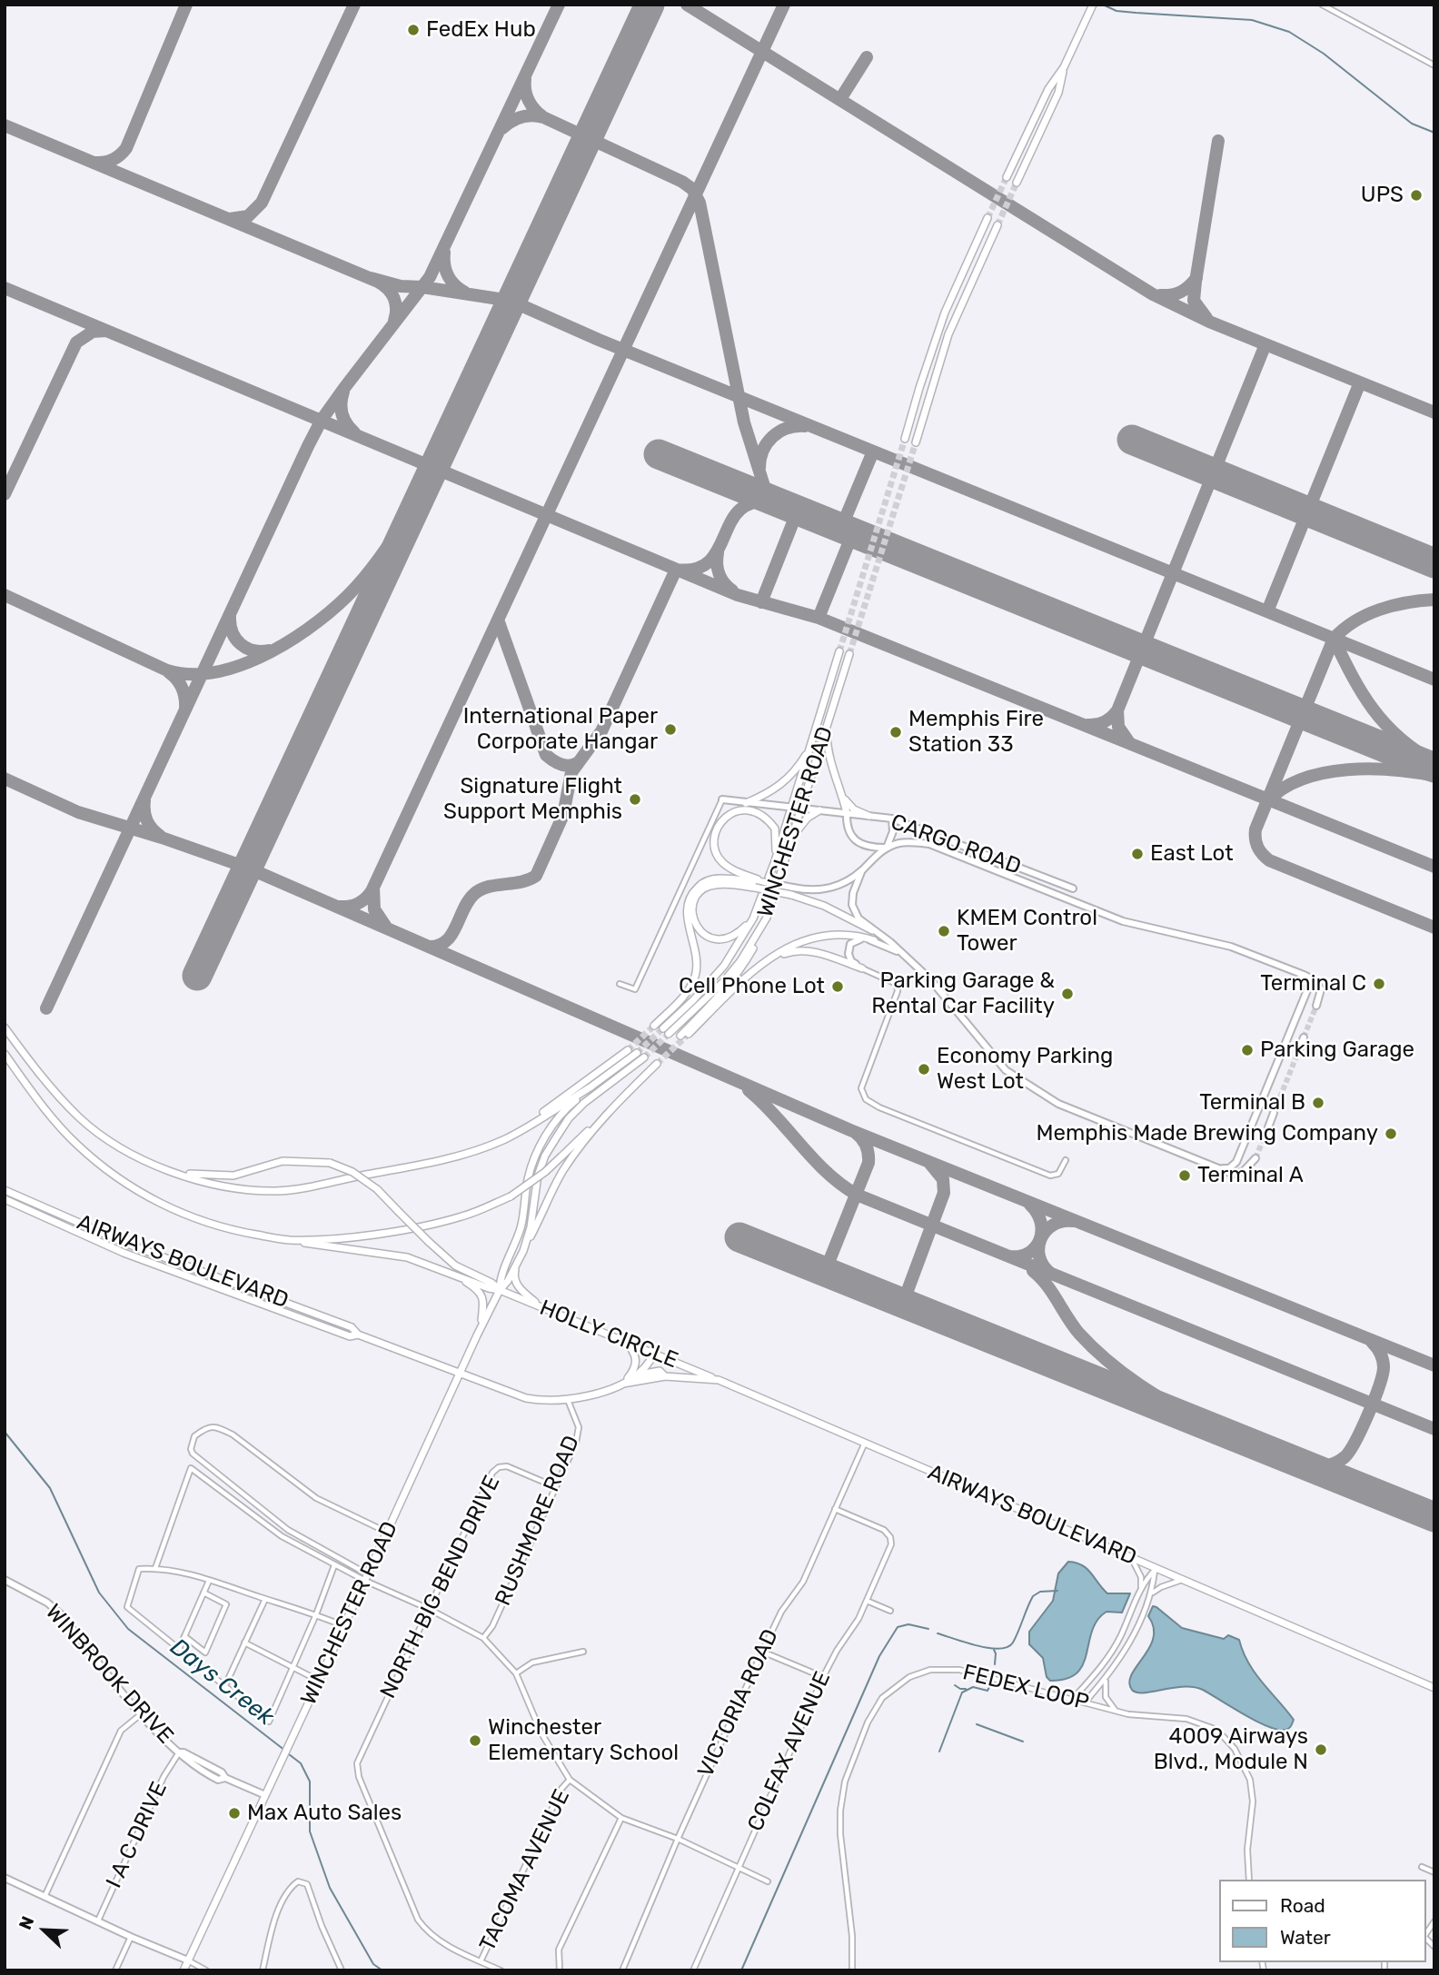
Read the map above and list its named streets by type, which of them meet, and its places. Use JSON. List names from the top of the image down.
{
  "streets": {
    "main road": [
      "WINCHESTER ROAD",
      "CARGO ROAD",
      "AIRWAYS BOULEVARD",
      "HOLLY CIRCLE",
      "WINBROOK DRIVE"
    ],
    "street": [
      "RUSHMORE ROAD",
      "NORTH BIG BEND DRIVE",
      "FEDEX LOOP",
      "VICTORIA ROAD",
      "COLFAX AVENUE",
      "I A C DRIVE",
      "TACOMA AVENUE"
    ]
  },
  "crossings": [
    ["WINCHESTER ROAD", "CARGO ROAD"],
    ["WINCHESTER ROAD", "AIRWAYS BOULEVARD"],
    ["WINCHESTER ROAD", "HOLLY CIRCLE"],
    ["WINCHESTER ROAD", "WINBROOK DRIVE"],
    ["AIRWAYS BOULEVARD", "HOLLY CIRCLE"],
    ["AIRWAYS BOULEVARD", "RUSHMORE ROAD"],
    ["AIRWAYS BOULEVARD", "VICTORIA ROAD"],
    ["RUSHMORE ROAD", "NORTH BIG BEND DRIVE"],
    ["NORTH BIG BEND DRIVE", "TACOMA AVENUE"],
    ["WINBROOK DRIVE", "I A C DRIVE"],
    ["VICTORIA ROAD", "COLFAX AVENUE"]
  ],
  "water": ["Days Creek"],
  "places": [
    "FedEx Hub",
    "UPS",
    "International Paper Corporate Hangar",
    "Memphis Fire Station 33",
    "Signature Flight Support Memphis",
    "East Lot",
    "KMEM Control Tower",
    "Terminal C",
    "Cell Phone Lot",
    "Parking Garage & Rental Car Facility",
    "Parking Garage",
    "Economy Parking West Lot",
    "Terminal B",
    "Memphis Made Brewing Company",
    "Terminal A",
    "Winchester Elementary School",
    "4009 Airways Blvd., Module N",
    "Max Auto Sales"
  ],
  "legend": ["Road", "Water"],
  "north": "top left"
}
